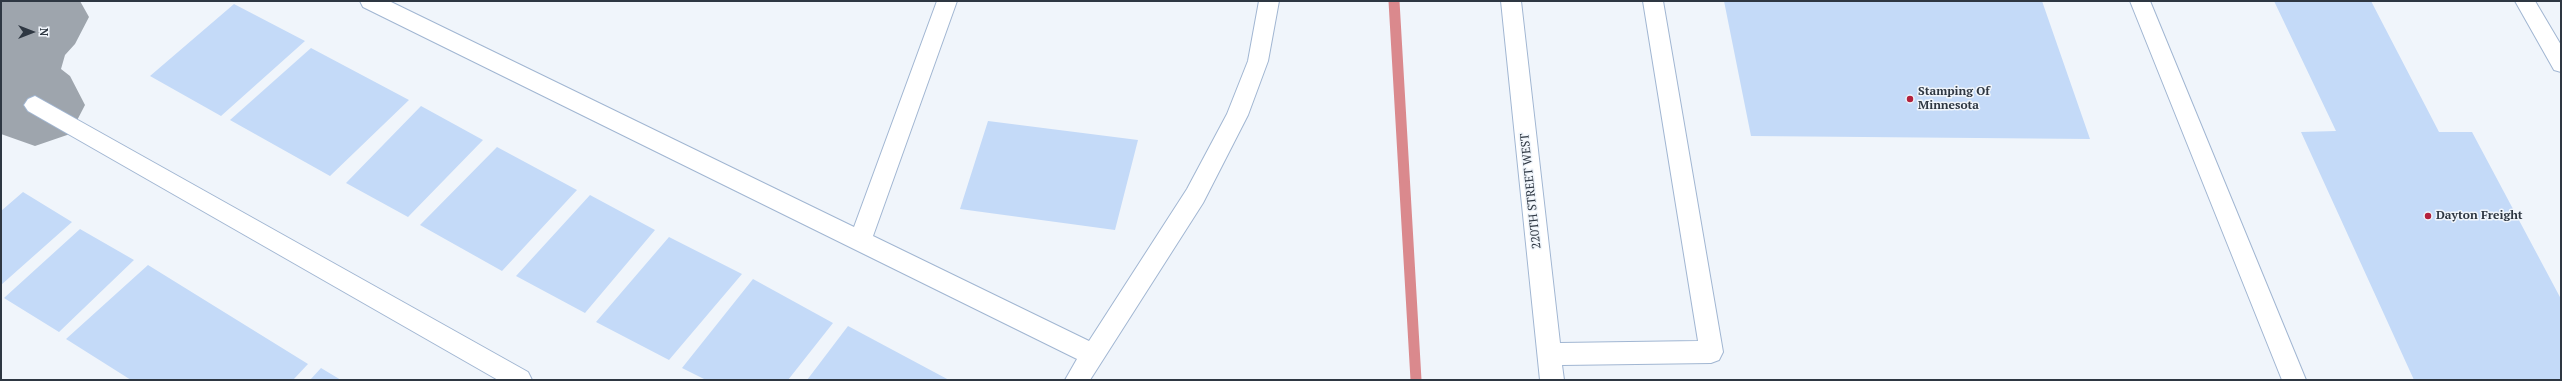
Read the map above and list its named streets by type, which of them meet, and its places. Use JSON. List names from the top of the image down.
{
  "streets": {
    "street": ["220TH STREET WEST"]
  },
  "places": ["Stamping Of Minnesota", "Dayton Freight"],
  "north": "right"
}
